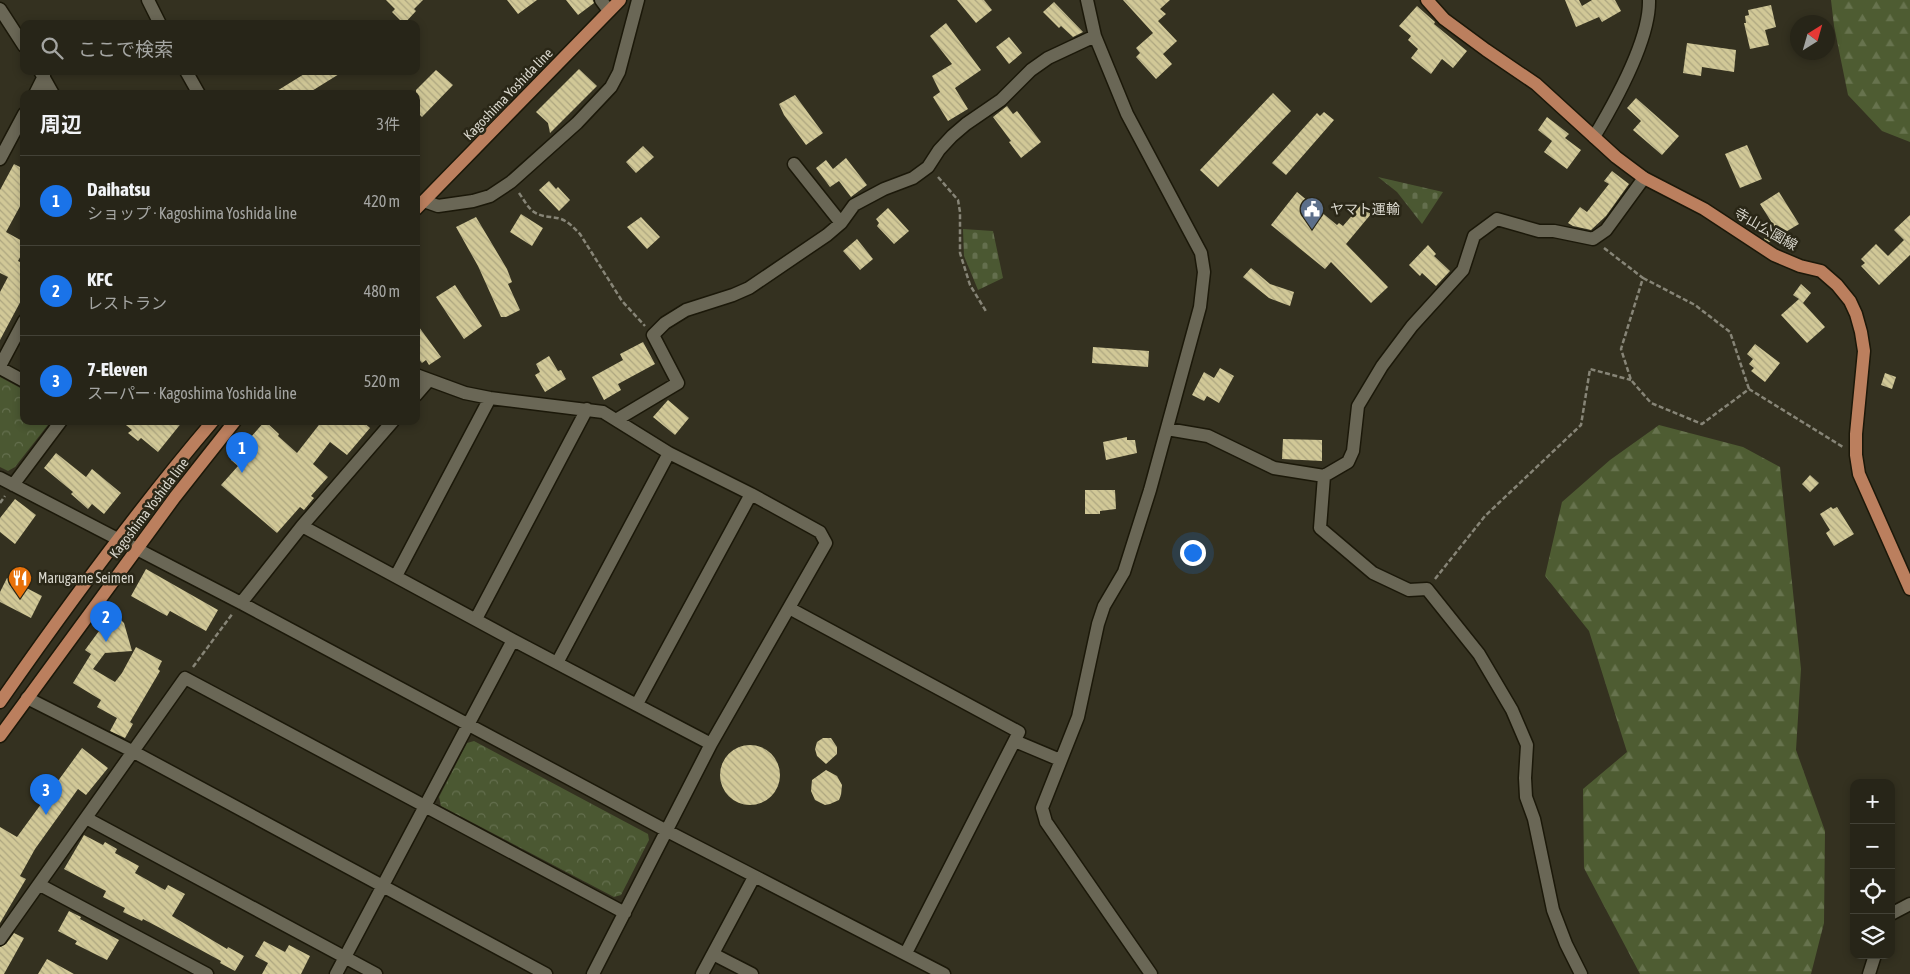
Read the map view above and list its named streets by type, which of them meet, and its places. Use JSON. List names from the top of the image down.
{
  "streets": {
    "main road": ["Kagoshima Yoshida line", "寺山公園線"]
  },
  "places": {
    "public building": ["ヤマト運輸"],
    "restaurant": ["Marugame Seimen"]
  },
  "north": "top right",
  "page": {
    "search": "ここで検索",
    "heading": ["周辺", "3件"],
    "list": [
      {
        "mark": "1",
        "name": "Daihatsu",
        "note": "ショップ · Kagoshima Yoshida line",
        "value": "420 m"
      },
      {
        "mark": "2",
        "name": "KFC",
        "note": "レストラン",
        "value": "480 m"
      },
      {
        "mark": "3",
        "name": "7-Eleven",
        "note": "スーパー · Kagoshima Yoshida line",
        "value": "520 m"
      }
    ],
    "pins": ["1", "2", "3"],
    "map_buttons": ["+", "−"]
  }
}
